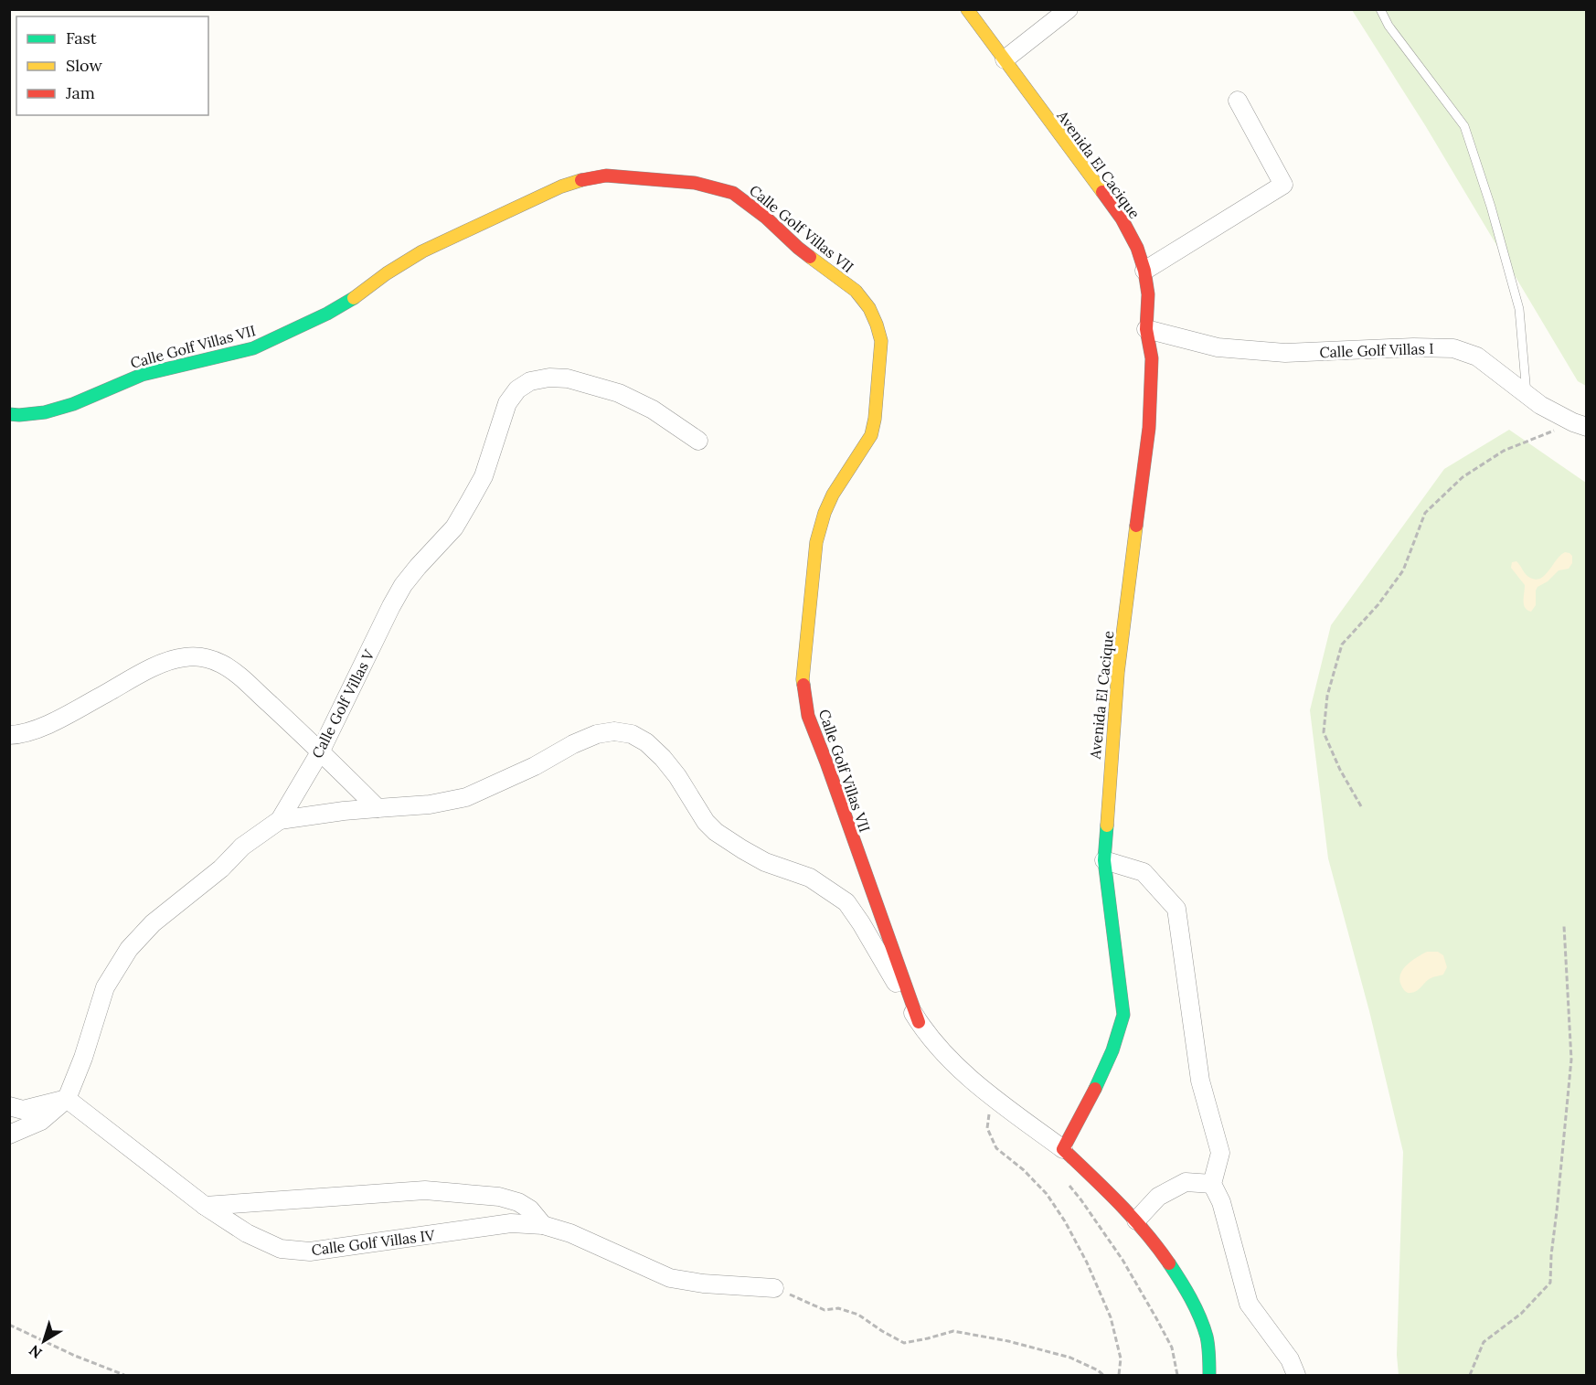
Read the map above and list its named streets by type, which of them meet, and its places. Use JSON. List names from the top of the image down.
{
  "streets": {
    "street": [
      "Avenida El Cacique",
      "Calle Golf Villas VII",
      "Calle Golf Villas I",
      "Calle Golf Villas V",
      "Calle Golf Villas IV"
    ]
  },
  "crossings": [
    ["Avenida El Cacique", "Calle Golf Villas I"],
    ["Calle Golf Villas V", "Calle Golf Villas IV"]
  ],
  "legend": ["Fast", "Slow", "Jam"],
  "north": "bottom left"
}
